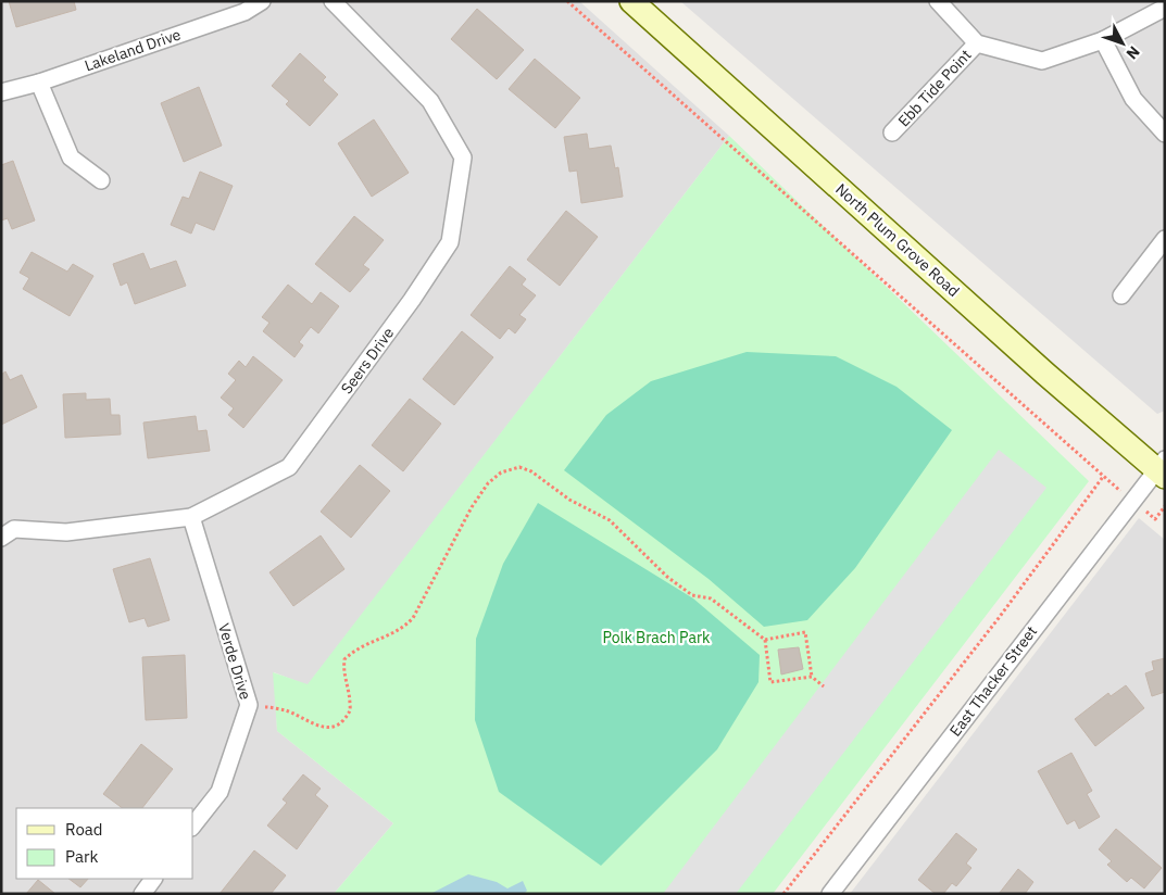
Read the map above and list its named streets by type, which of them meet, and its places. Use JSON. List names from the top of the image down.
{
  "streets": {
    "street": [
      "Lakeland Drive",
      "Ebb Tide Point",
      "North Plum Grove Road",
      "Seers Drive",
      "Verde Drive",
      "East Thacker Street"
    ]
  },
  "crossings": [
    ["North Plum Grove Road", "East Thacker Street"],
    ["Seers Drive", "Verde Drive"]
  ],
  "parks": ["Polk Brach Park"],
  "legend": ["Road", "Park"],
  "north": "bottom right"
}
